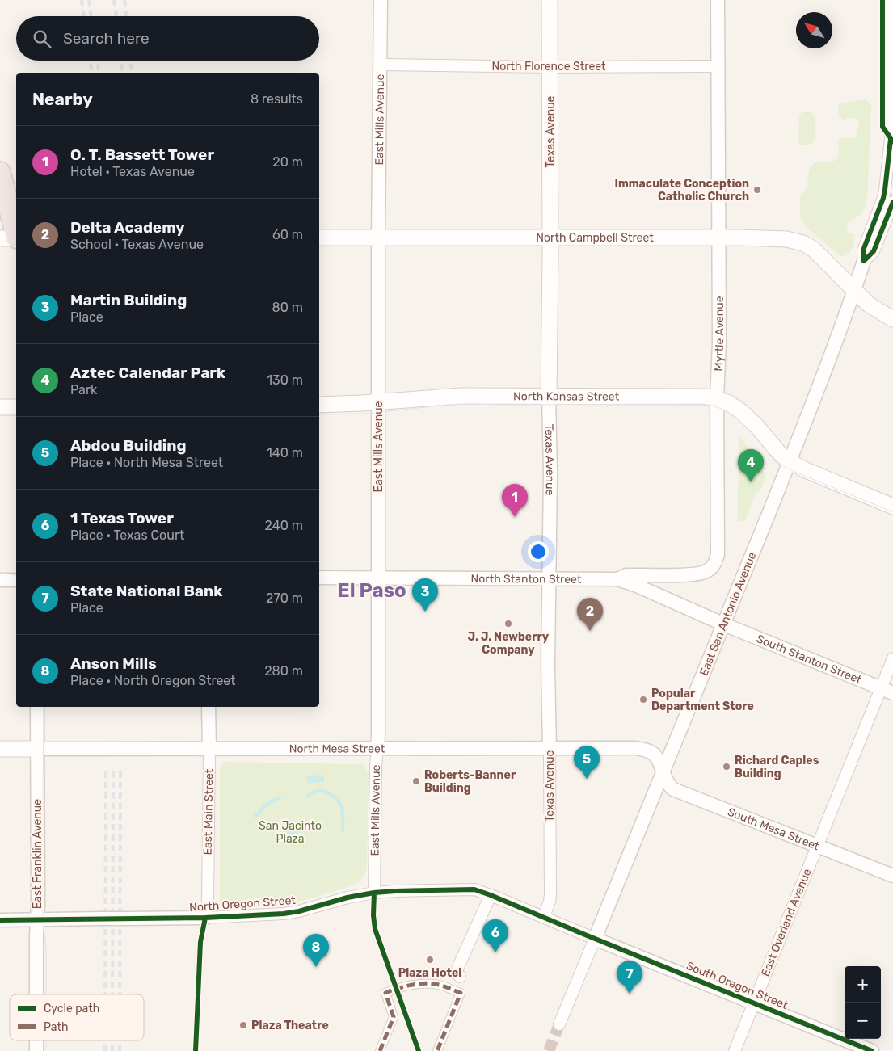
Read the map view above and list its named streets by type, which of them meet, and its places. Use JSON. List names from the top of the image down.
{
  "streets": {
    "main road": [
      "Texas Avenue",
      "North Campbell Street",
      "North Kansas Street",
      "North Mesa Street"
    ],
    "street": [
      "North Florence Street",
      "East Mills Avenue",
      "Myrtle Avenue",
      "North Stanton Street",
      "East San Antonio Avenue",
      "South Stanton Street",
      "East Main Street",
      "South Mesa Street",
      "East Franklin Avenue",
      "North Oregon Street",
      "East Overland Avenue",
      "South Oregon Street"
    ]
  },
  "crossings": [
    ["North Florence Street", "East Mills Avenue"],
    ["North Florence Street", "Texas Avenue"],
    ["North Florence Street", "Myrtle Avenue"],
    ["East Mills Avenue", "North Campbell Street"],
    ["East Mills Avenue", "North Kansas Street"],
    ["East Mills Avenue", "North Stanton Street"],
    ["East Mills Avenue", "North Mesa Street"],
    ["East Mills Avenue", "North Oregon Street"],
    ["Texas Avenue", "North Campbell Street"],
    ["Texas Avenue", "North Kansas Street"],
    ["Texas Avenue", "North Stanton Street"],
    ["Texas Avenue", "North Mesa Street"],
    ["Texas Avenue", "North Oregon Street"],
    ["North Campbell Street", "Myrtle Avenue"],
    ["North Campbell Street", "East San Antonio Avenue"],
    ["Myrtle Avenue", "North Kansas Street"],
    ["Myrtle Avenue", "North Stanton Street"],
    ["North Kansas Street", "East San Antonio Avenue"],
    ["North Stanton Street", "East San Antonio Avenue"],
    ["North Stanton Street", "South Stanton Street"],
    ["East San Antonio Avenue", "South Stanton Street"],
    ["East San Antonio Avenue", "North Mesa Street"],
    ["East San Antonio Avenue", "South Mesa Street"],
    ["East San Antonio Avenue", "North Oregon Street"],
    ["East San Antonio Avenue", "South Oregon Street"],
    ["South Stanton Street", "East Overland Avenue"],
    ["North Mesa Street", "East Main Street"],
    ["North Mesa Street", "South Mesa Street"],
    ["North Mesa Street", "East Franklin Avenue"],
    ["East Main Street", "North Oregon Street"],
    ["South Mesa Street", "East Overland Avenue"],
    ["East Franklin Avenue", "North Oregon Street"],
    ["North Oregon Street", "South Oregon Street"],
    ["East Overland Avenue", "South Oregon Street"]
  ],
  "districts": ["El Paso"],
  "parks": ["San Jacinto Plaza"],
  "places": [
    "Immaculate Conception Catholic Church",
    "J. J. Newberry Company",
    "Popular Department Store",
    "Richard Caples Building",
    "Roberts-Banner Building",
    "Plaza Hotel",
    "Plaza Theatre"
  ],
  "legend": ["Cycle path", "Path"],
  "north": "top left",
  "page": {
    "search": "Search here",
    "heading": ["Nearby", "8 results"],
    "list": [
      {
        "mark": "1",
        "name": "O. T. Bassett Tower",
        "note": "Hotel · Texas Avenue",
        "value": "20 m"
      },
      {
        "mark": "2",
        "name": "Delta Academy",
        "note": "School · Texas Avenue",
        "value": "60 m"
      },
      {
        "mark": "3",
        "name": "Martin Building",
        "note": "Place",
        "value": "80 m"
      },
      {
        "mark": "4",
        "name": "Aztec Calendar Park",
        "note": "Park",
        "value": "130 m"
      },
      {
        "mark": "5",
        "name": "Abdou Building",
        "note": "Place · North Mesa Street",
        "value": "140 m"
      },
      {
        "mark": "6",
        "name": "1 Texas Tower",
        "note": "Place · Texas Court",
        "value": "240 m"
      },
      {
        "mark": "7",
        "name": "State National Bank",
        "note": "Place",
        "value": "270 m"
      },
      {
        "mark": "8",
        "name": "Anson Mills",
        "note": "Place · North Oregon Street",
        "value": "280 m"
      }
    ],
    "pins": [
      "4",
      "1",
      "3",
      "2",
      "5",
      "6",
      "8",
      "7"
    ],
    "map_buttons": ["+", "−"]
  }
}
